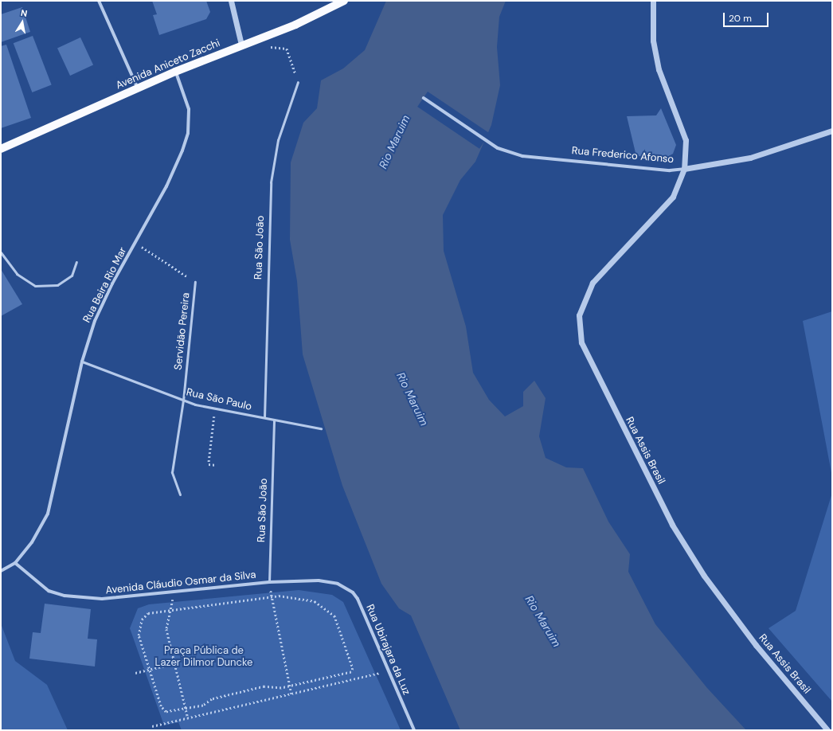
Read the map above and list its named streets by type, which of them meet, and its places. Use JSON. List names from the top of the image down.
{
  "streets": {
    "main road": ["Avenida Aniceto Zacchi"],
    "street": [
      "Rua Frederico Afonso",
      "Rua Beira Rio Mar",
      "Rua Assis Brasil",
      "Avenida Cláudio Osmar da Silva",
      "Rua Ubirajara da Luz"
    ],
    "lane": ["Rua São João", "Servidão Pereira", "Rua São Paulo"]
  },
  "crossings": [
    ["Avenida Aniceto Zacchi", "Rua Beira Rio Mar"],
    ["Rua Frederico Afonso", "Rua Assis Brasil"],
    ["Rua São João", "Rua São Paulo"],
    ["Rua São João", "Avenida Cláudio Osmar da Silva"],
    ["Rua Beira Rio Mar", "Rua São Paulo"],
    ["Rua Beira Rio Mar", "Avenida Cláudio Osmar da Silva"],
    ["Servidão Pereira", "Rua São Paulo"],
    ["Avenida Cláudio Osmar da Silva", "Rua Ubirajara da Luz"]
  ],
  "water": ["Rio Maruim"],
  "parks": ["Praça Pública de Lazer Dilmor Duncke"],
  "scale_bar": "20 m",
  "north": "top"
}
